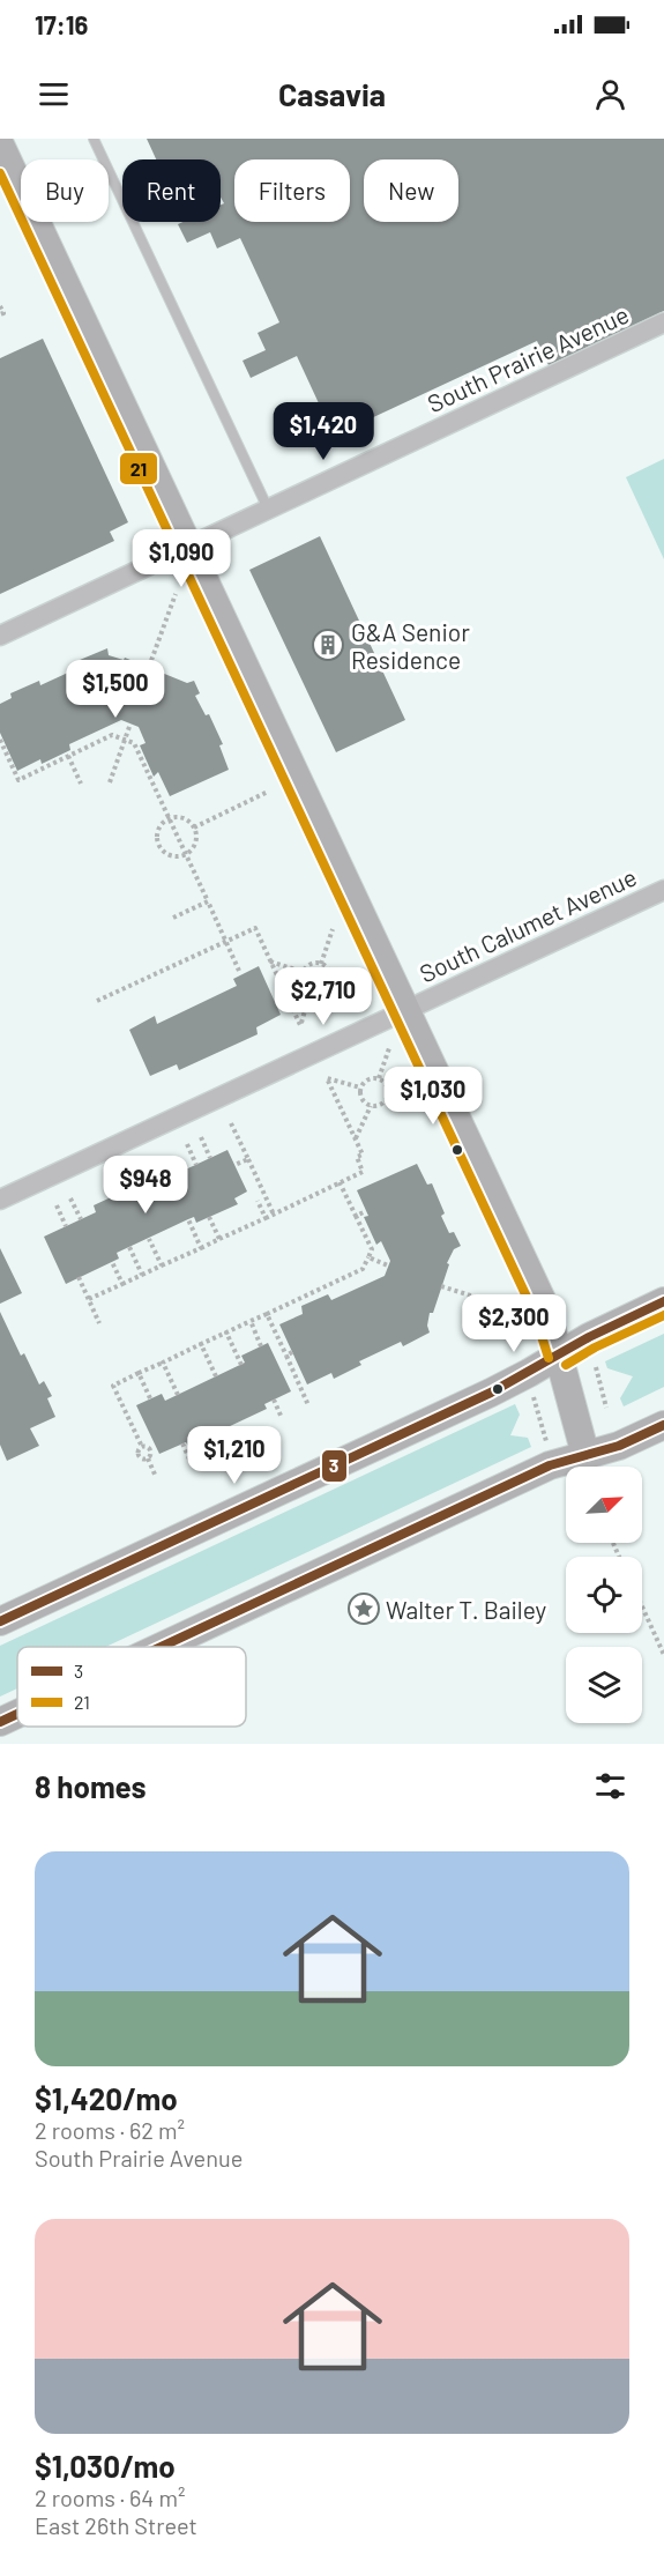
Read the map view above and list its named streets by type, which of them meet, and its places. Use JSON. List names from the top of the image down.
{
  "streets": {
    "street": ["South Prairie Avenue", "South Calumet Avenue"]
  },
  "places": {
    "building": ["G&A Senior Residence"],
    "place": ["Walter T. Bailey"]
  },
  "lines": ["transit line 21", "transit line 3"],
  "legend": ["3", "21"],
  "north": "top right",
  "page": {
    "status": "17:16",
    "header": "Casavia",
    "chip": [
      "Buy",
      "Rent",
      "Filters",
      "New"
    ],
    "price": [
      "$1,420",
      "$1,090",
      "$1,500",
      "$2,710",
      "$1,030",
      "$948",
      "$2,300",
      "$1,210"
    ],
    "heading": "8 homes",
    "list": [
      {
        "name": "$1,420/mo",
        "note": "2 rooms · 62 m² · South Prairie Avenue"
      },
      {
        "name": "$1,030/mo",
        "note": "2 rooms · 64 m² · East 26th Street"
      }
    ]
  }
}
